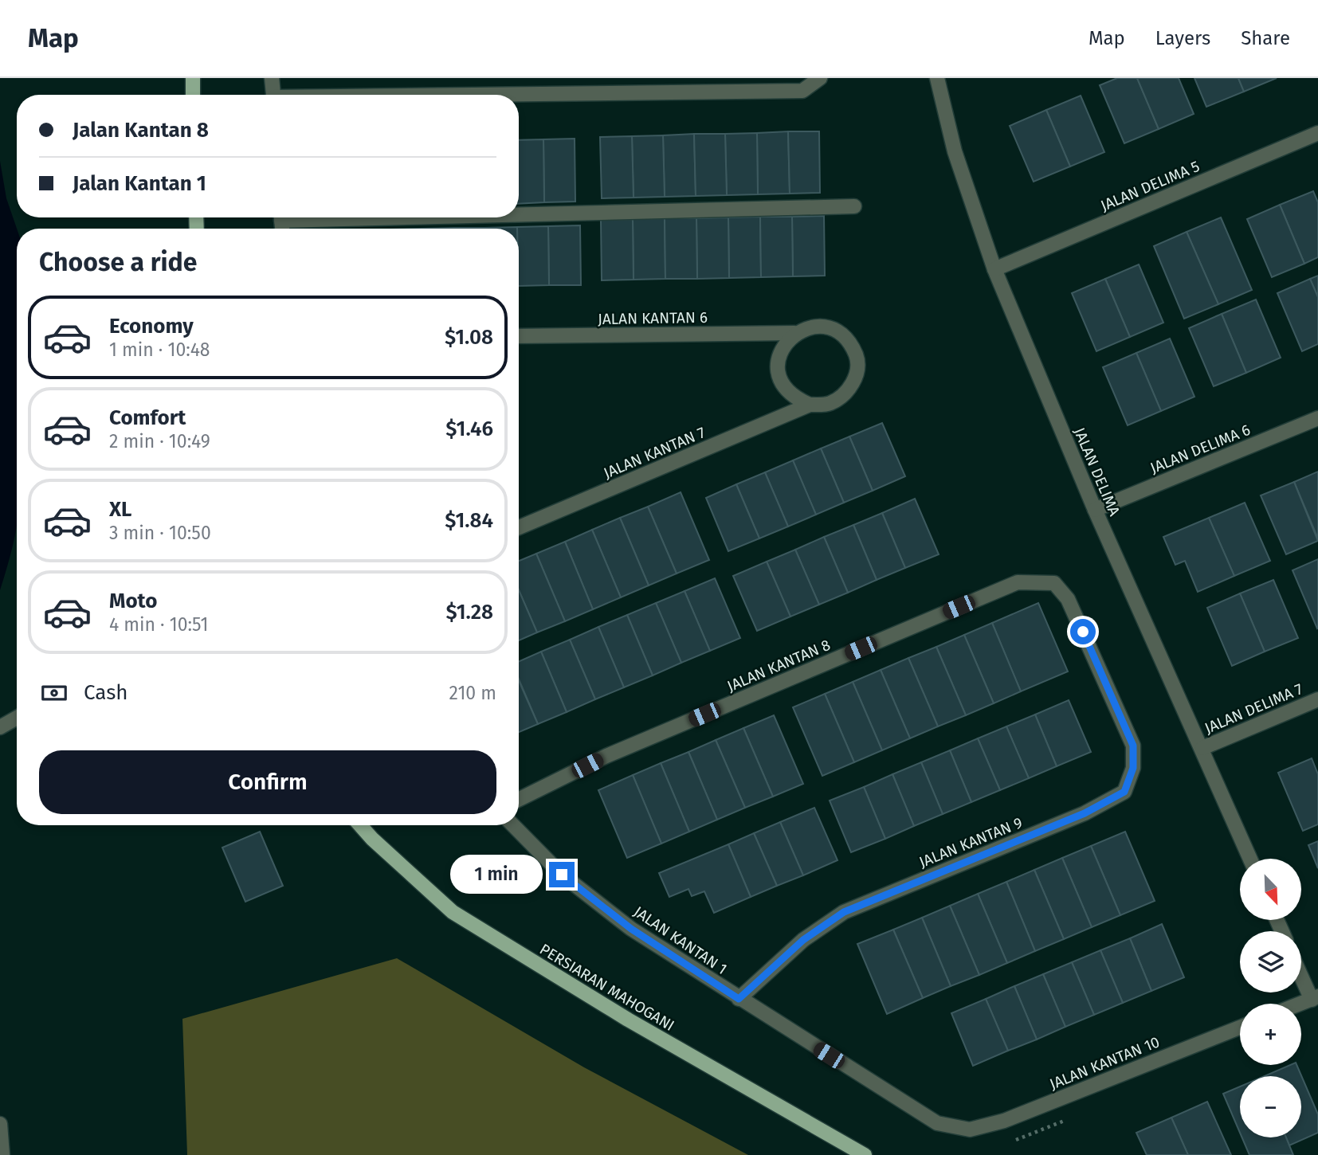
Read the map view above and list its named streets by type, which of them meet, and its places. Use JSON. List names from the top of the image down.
{
  "streets": {
    "main road": ["PERSIARAN MAHOGANI"],
    "street": [
      "JALAN DELIMA 5",
      "JALAN KANTAN 6",
      "JALAN DELIMA 6",
      "JALAN KANTAN 7",
      "JALAN DELIMA",
      "JALAN KANTAN 8",
      "JALAN DELIMA 7",
      "JALAN KANTAN 9",
      "JALAN KANTAN 1",
      "JALAN KANTAN 10"
    ]
  },
  "crossings": [
    ["JALAN DELIMA 5", "JALAN DELIMA"],
    ["JALAN KANTAN 6", "JALAN KANTAN 7"],
    ["JALAN DELIMA 6", "JALAN DELIMA"],
    ["JALAN DELIMA", "JALAN DELIMA 7"],
    ["JALAN KANTAN 8", "JALAN KANTAN 9"],
    ["JALAN KANTAN 9", "JALAN KANTAN 1"],
    ["JALAN KANTAN 1", "JALAN KANTAN 10"]
  ],
  "north": "bottom right",
  "page": {
    "header": "Map",
    "nav": ["Map", "Layers", "Share"],
    "banner": ["Jalan Kantan 8", "Jalan Kantan 1"],
    "heading": "Choose a ride",
    "list": [
      {
        "name": "Economy",
        "note": "1 min · 10:48",
        "value": "$1.08"
      },
      {
        "name": "Comfort",
        "note": "2 min · 10:49",
        "value": "$1.46"
      },
      {
        "name": "XL",
        "note": "3 min · 10:50",
        "value": "$1.84"
      },
      {
        "name": "Moto",
        "note": "4 min · 10:51",
        "value": "$1.28"
      }
    ],
    "pay": ["Cash", "210 m"],
    "buttons": "Confirm",
    "bubble": "1 min",
    "map_buttons": ["+", "−"]
  }
}
